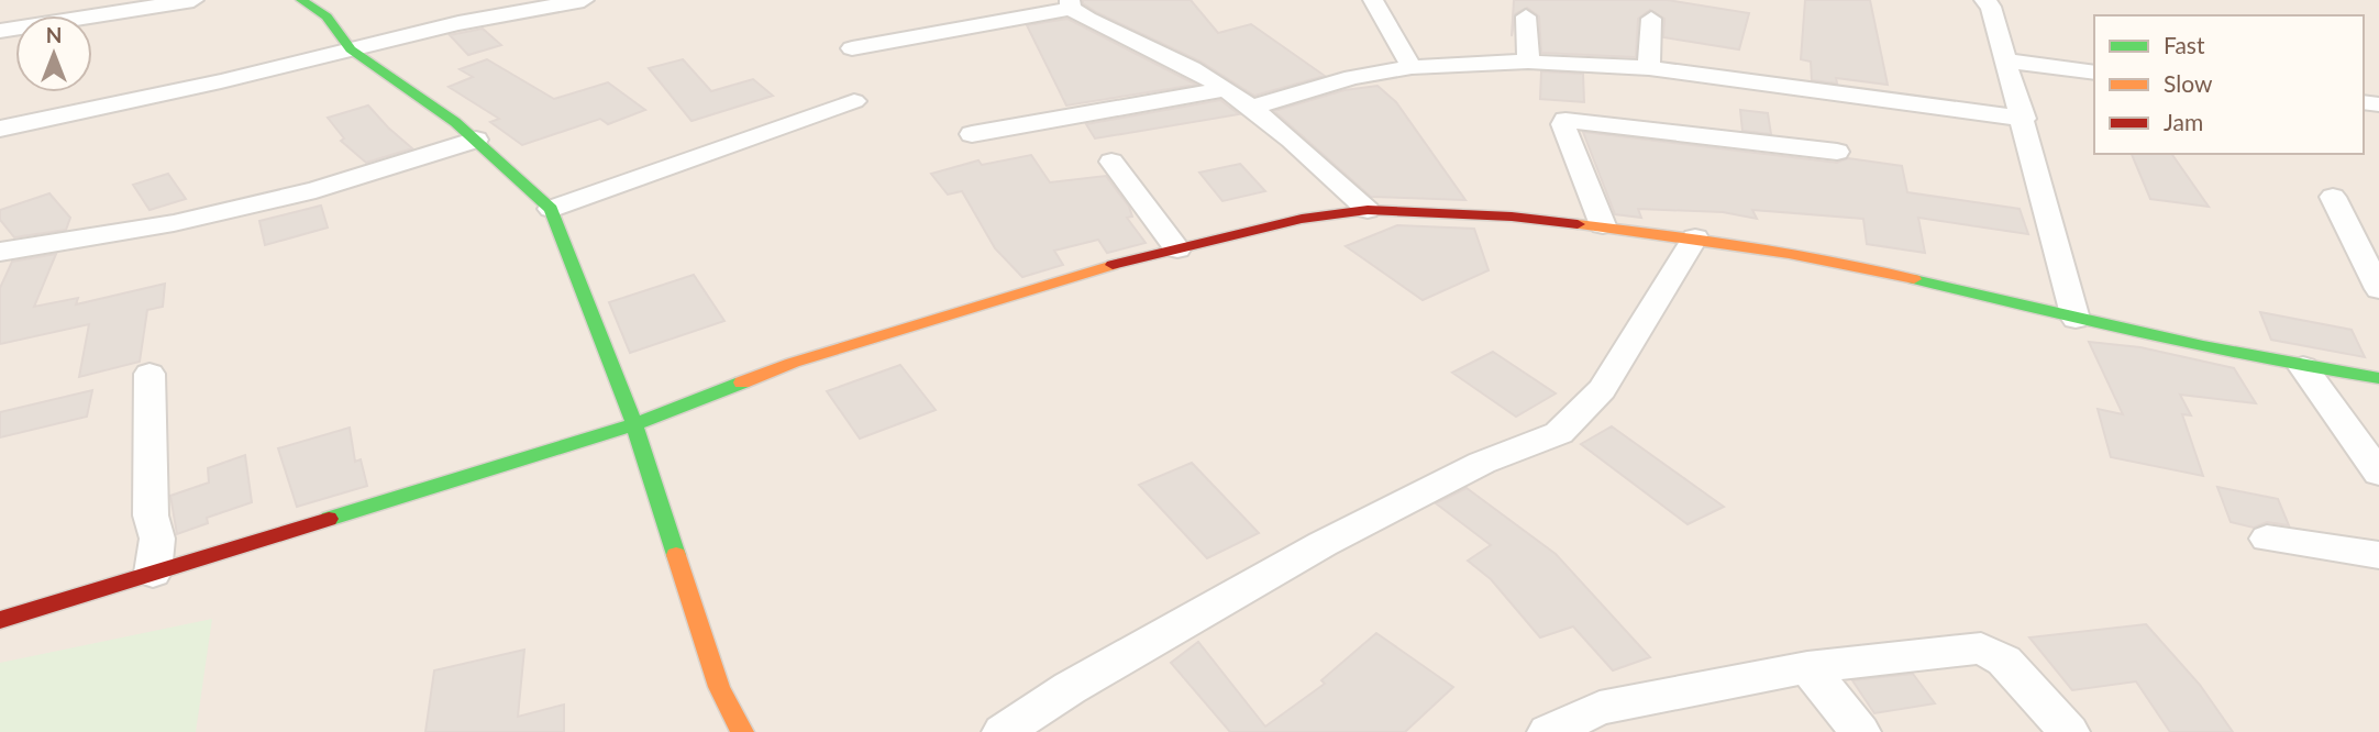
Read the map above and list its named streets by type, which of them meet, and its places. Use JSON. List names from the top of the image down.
{
  "legend": ["Fast", "Slow", "Jam"],
  "north": "top"
}
